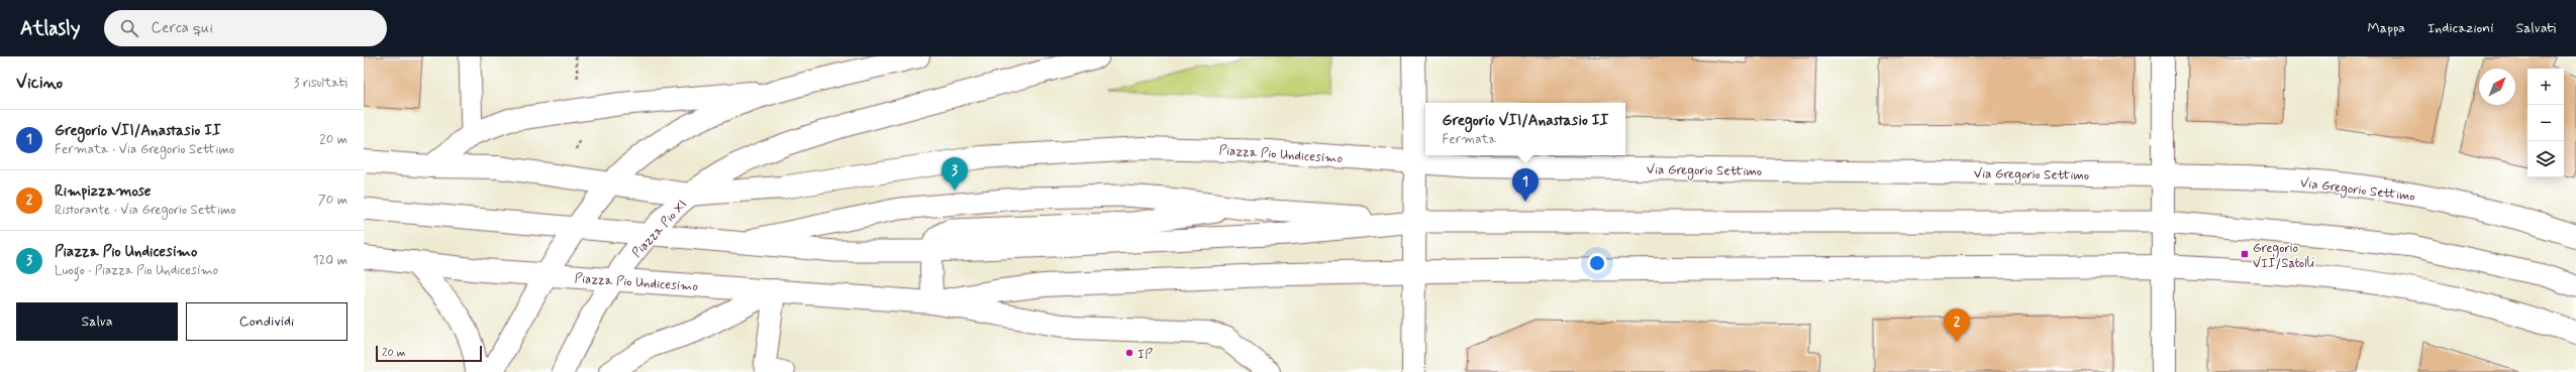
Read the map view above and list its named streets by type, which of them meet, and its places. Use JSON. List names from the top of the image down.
{
  "streets": {
    "main road": ["Piazza Pio Undicesimo", "Via Gregorio Settimo", "Piazza Pio XI"]
  },
  "crossings": [
    ["Piazza Pio Undicesimo", "Via Gregorio Settimo"],
    ["Piazza Pio Undicesimo", "Piazza Pio XI"]
  ],
  "places": {
    "transit": ["Gregorio VII/Satolli"],
    "other": ["IP"]
  },
  "scale_bar": "20 m",
  "north": "top right",
  "page": {
    "header": "Atlasly",
    "search": "Cerca qui",
    "nav": ["Mappa", "Indicazioni", "Salvati"],
    "heading": ["Vicino", "3 risultati"],
    "map_buttons": ["+", "−"],
    "popup": ["Gregorio VII/Anastasio II", "Fermata"],
    "list": [
      {
        "mark": "1",
        "name": "Gregorio VII/Anastasio II",
        "note": "Fermata · Via Gregorio Settimo",
        "value": "20 m"
      },
      {
        "mark": "2",
        "name": "Rimpizzamose",
        "note": "Ristorante · Via Gregorio Settimo",
        "value": "70 m"
      },
      {
        "mark": "3",
        "name": "Piazza Pio Undicesimo",
        "note": "Luogo · Piazza Pio Undicesimo",
        "value": "120 m"
      }
    ],
    "pins": ["3", "1", "2"],
    "buttons": ["Salva", "Condividi"],
    "scale": "20 m"
  }
}
